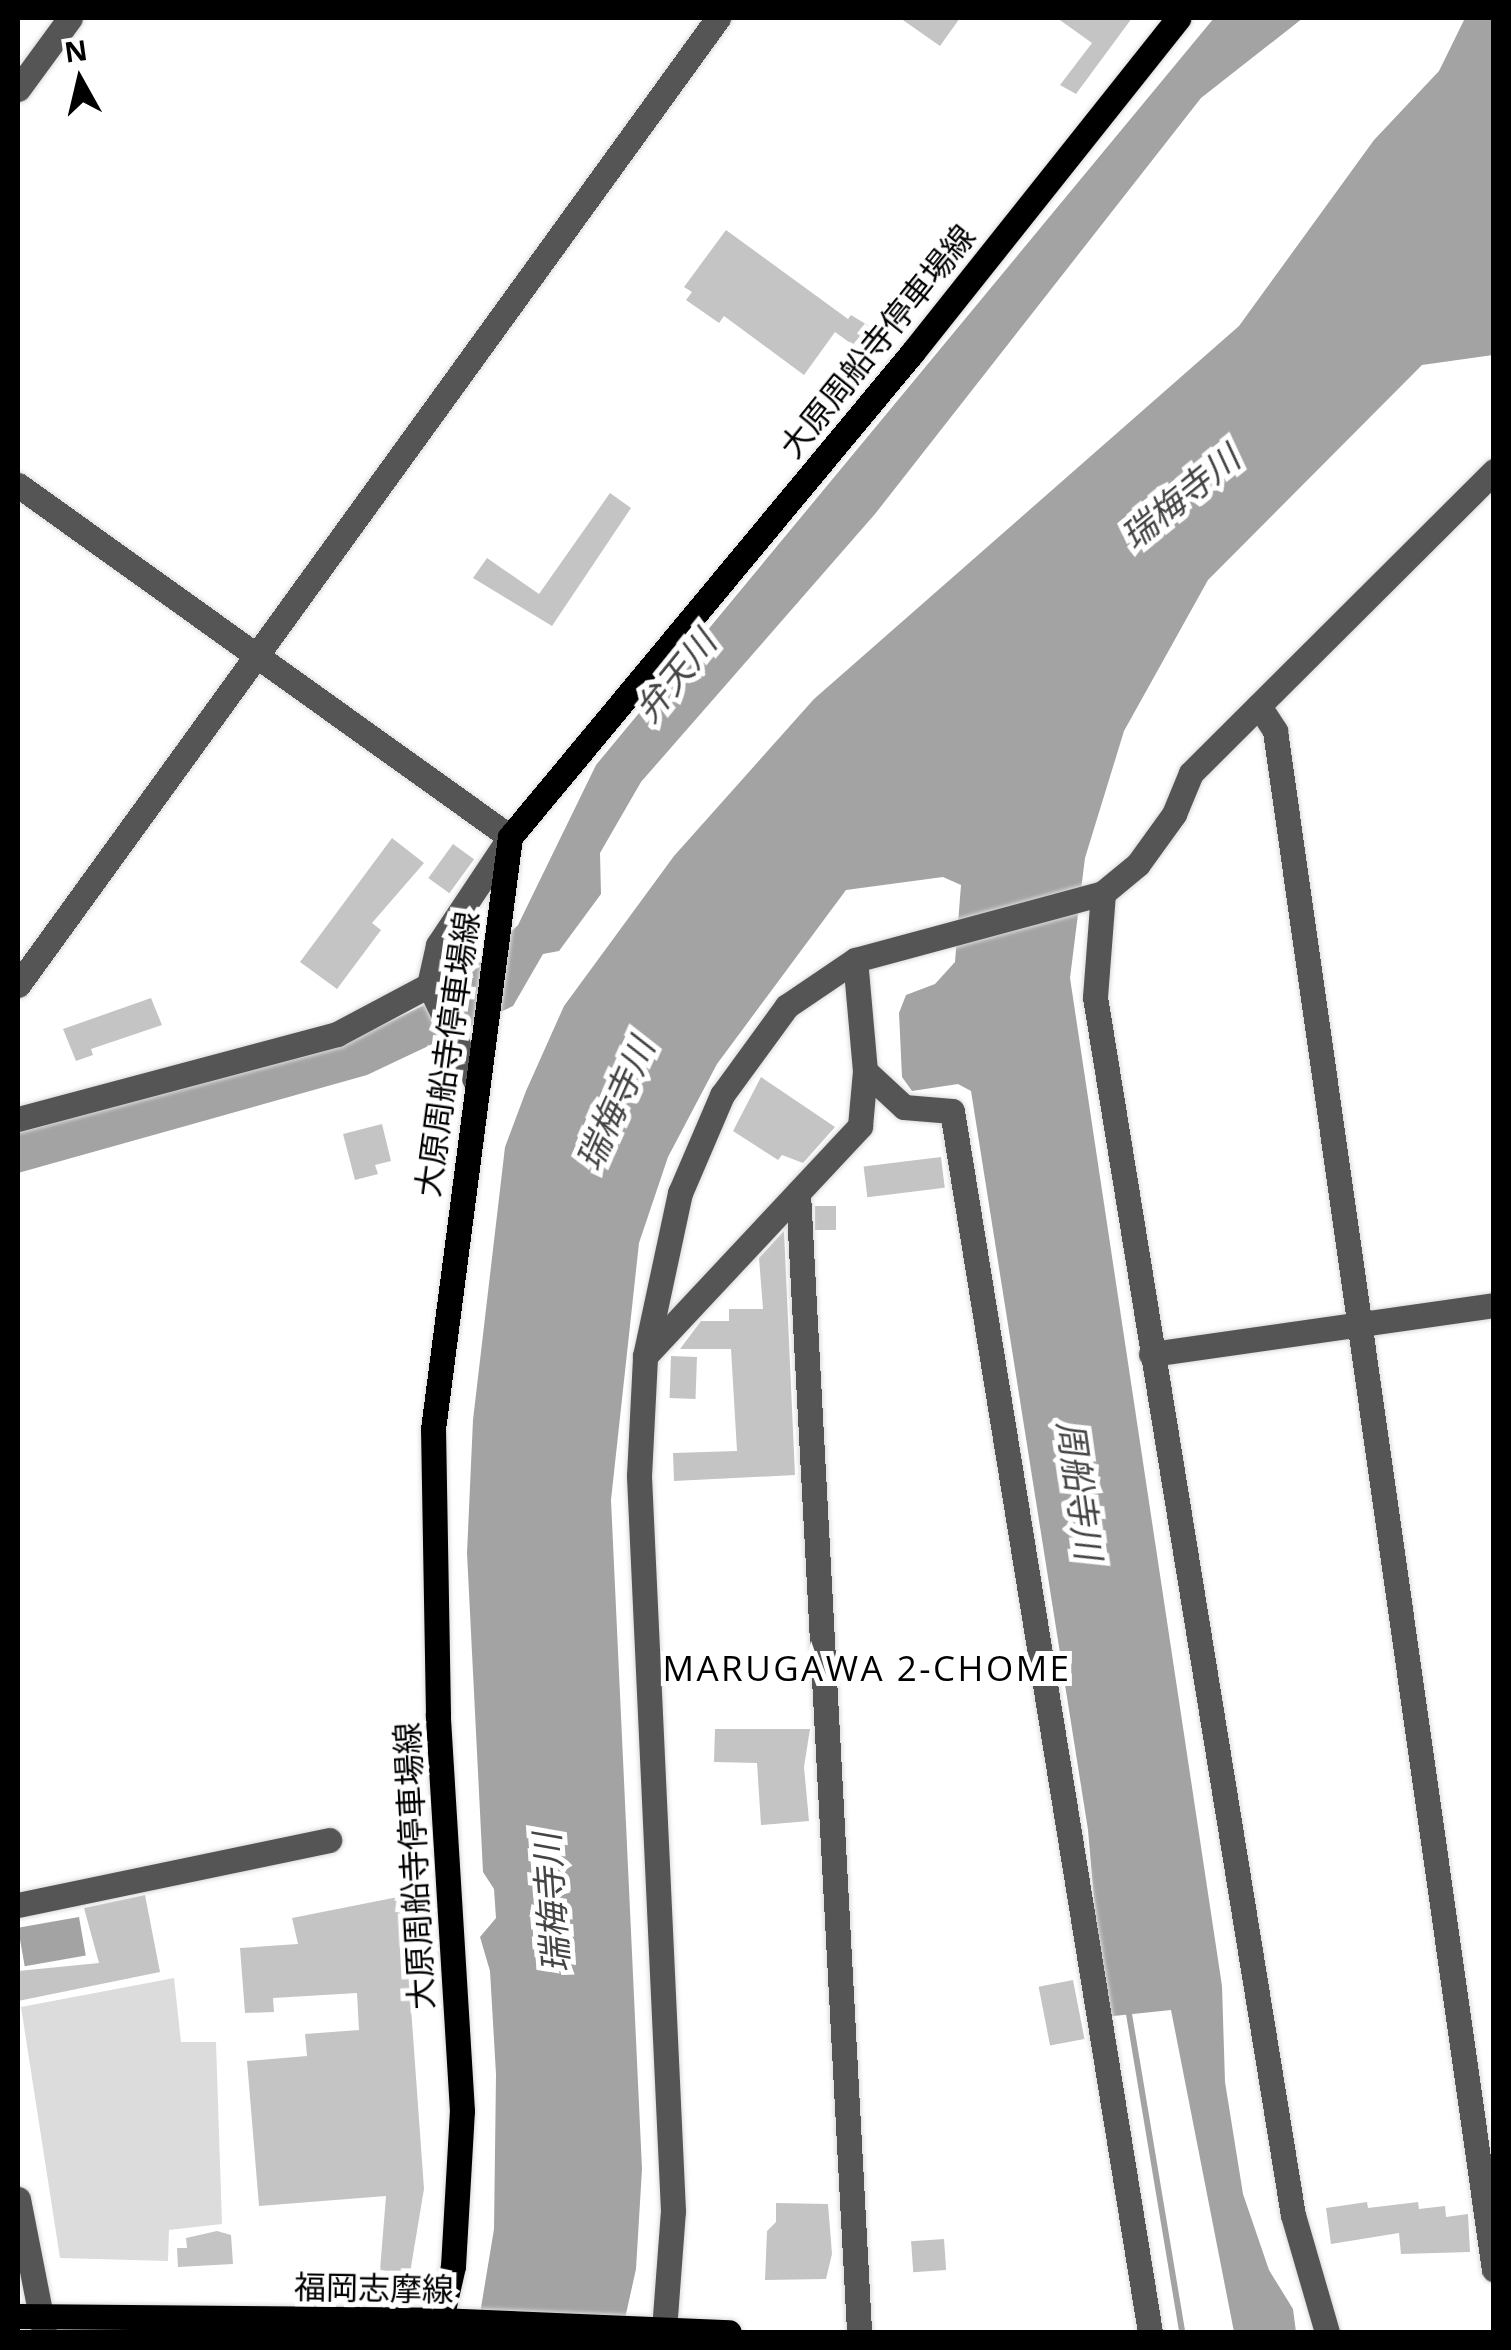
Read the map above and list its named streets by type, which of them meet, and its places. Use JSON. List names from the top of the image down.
{
  "streets": {
    "main road": ["大原周船寺停車場線", "福岡志摩線"]
  },
  "crossings": [
    ["大原周船寺停車場線", "福岡志摩線"]
  ],
  "districts": ["MARUGAWA 2-CHOME"],
  "water": ["瑞梅寺川", "弁天川", "周船寺川"],
  "north": "top"
}
